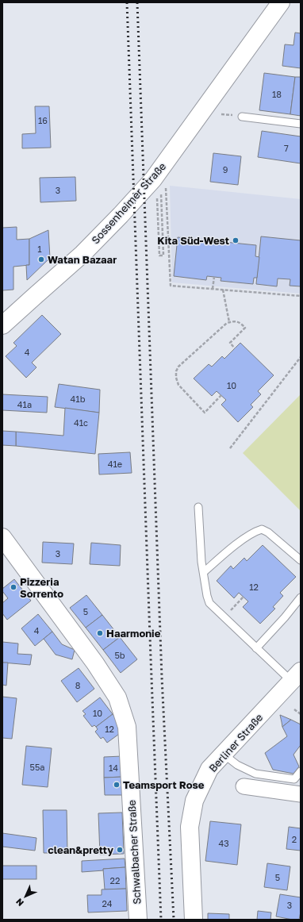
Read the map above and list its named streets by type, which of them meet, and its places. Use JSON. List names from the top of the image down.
{
  "streets": {
    "street": ["Sossenheimer Straße", "Berliner Straße", "Schwalbacher Straße"]
  },
  "places": [
    "Kita Süd-West",
    "Watan Bazaar",
    "Pizzeria Sorrento",
    "Haarmonie",
    "Teamsport Rose",
    "clean&pretty"
  ],
  "house_numbers": [
    "18",
    "16",
    "7",
    "9",
    "3",
    "1",
    "4",
    "10",
    "41b",
    "41a",
    "41c",
    "41e",
    "3",
    "12",
    "5",
    "4",
    "5b",
    "8",
    "10",
    "12",
    "55a",
    "14",
    "2",
    "43",
    "5",
    "22",
    "24",
    "3"
  ],
  "north": "bottom left"
}
